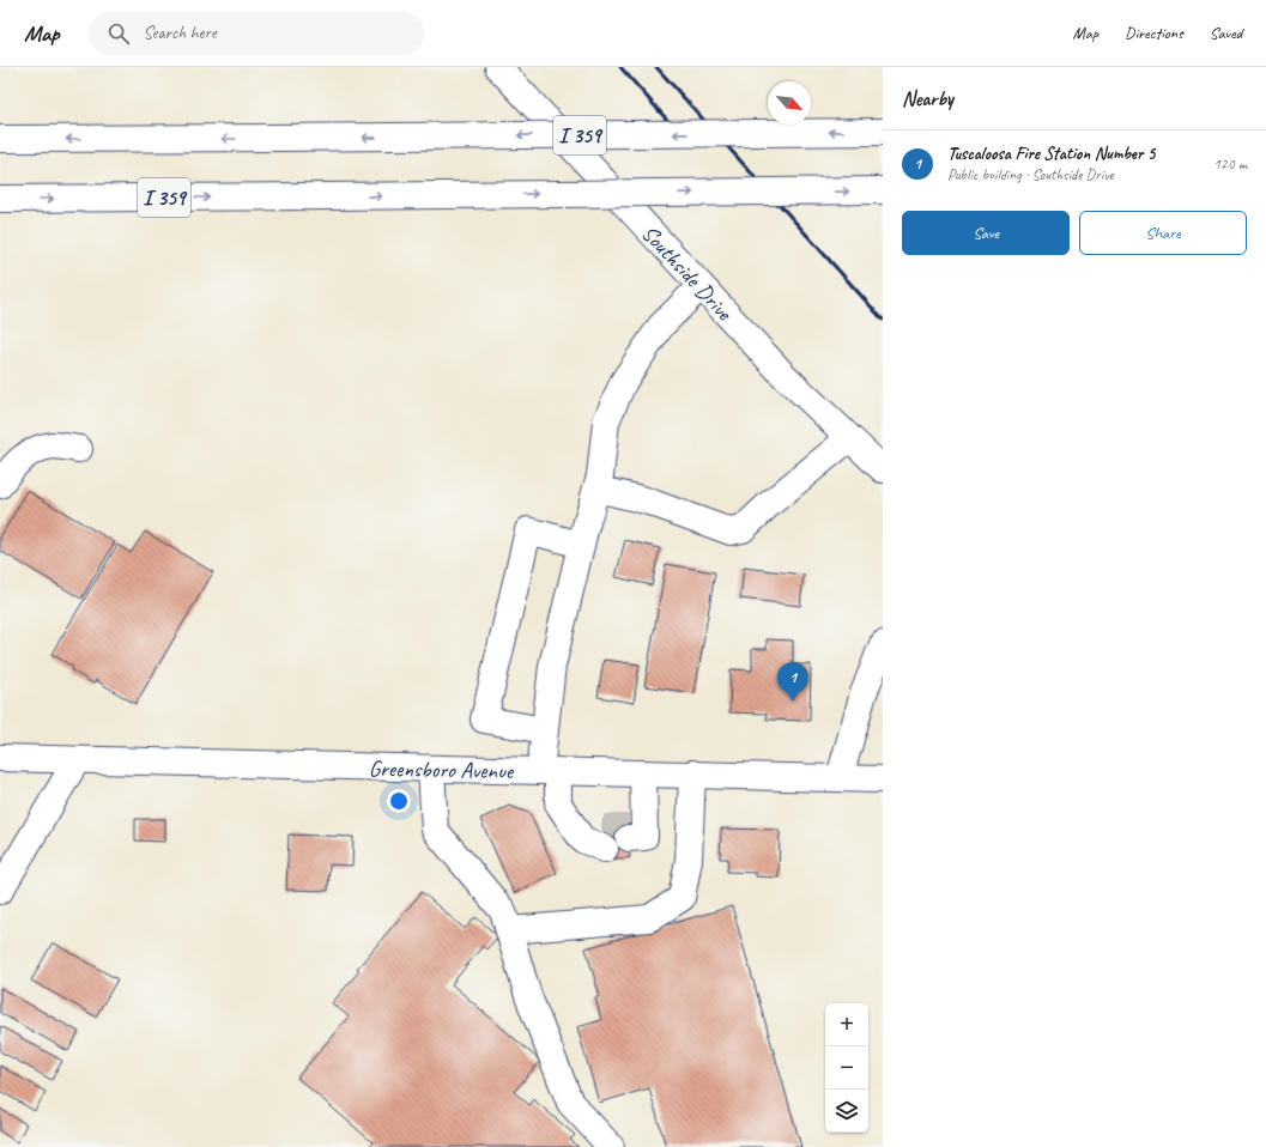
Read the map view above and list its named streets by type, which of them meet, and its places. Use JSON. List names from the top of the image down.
{
  "streets": {
    "main road": ["I 359", "Southside Drive", "Greensboro Avenue"]
  },
  "north": "bottom right",
  "page": {
    "header": "Map",
    "search": "Search here",
    "nav": ["Map", "Directions", "Saved"],
    "heading": "Nearby",
    "list": [
      {
        "mark": "1",
        "name": "Tuscaloosa Fire Station Number 5",
        "note": "Public building · Southside Drive",
        "value": "120 m"
      }
    ],
    "buttons": ["Save", "Share"],
    "pins": "1",
    "map_buttons": ["+", "−"]
  }
}
